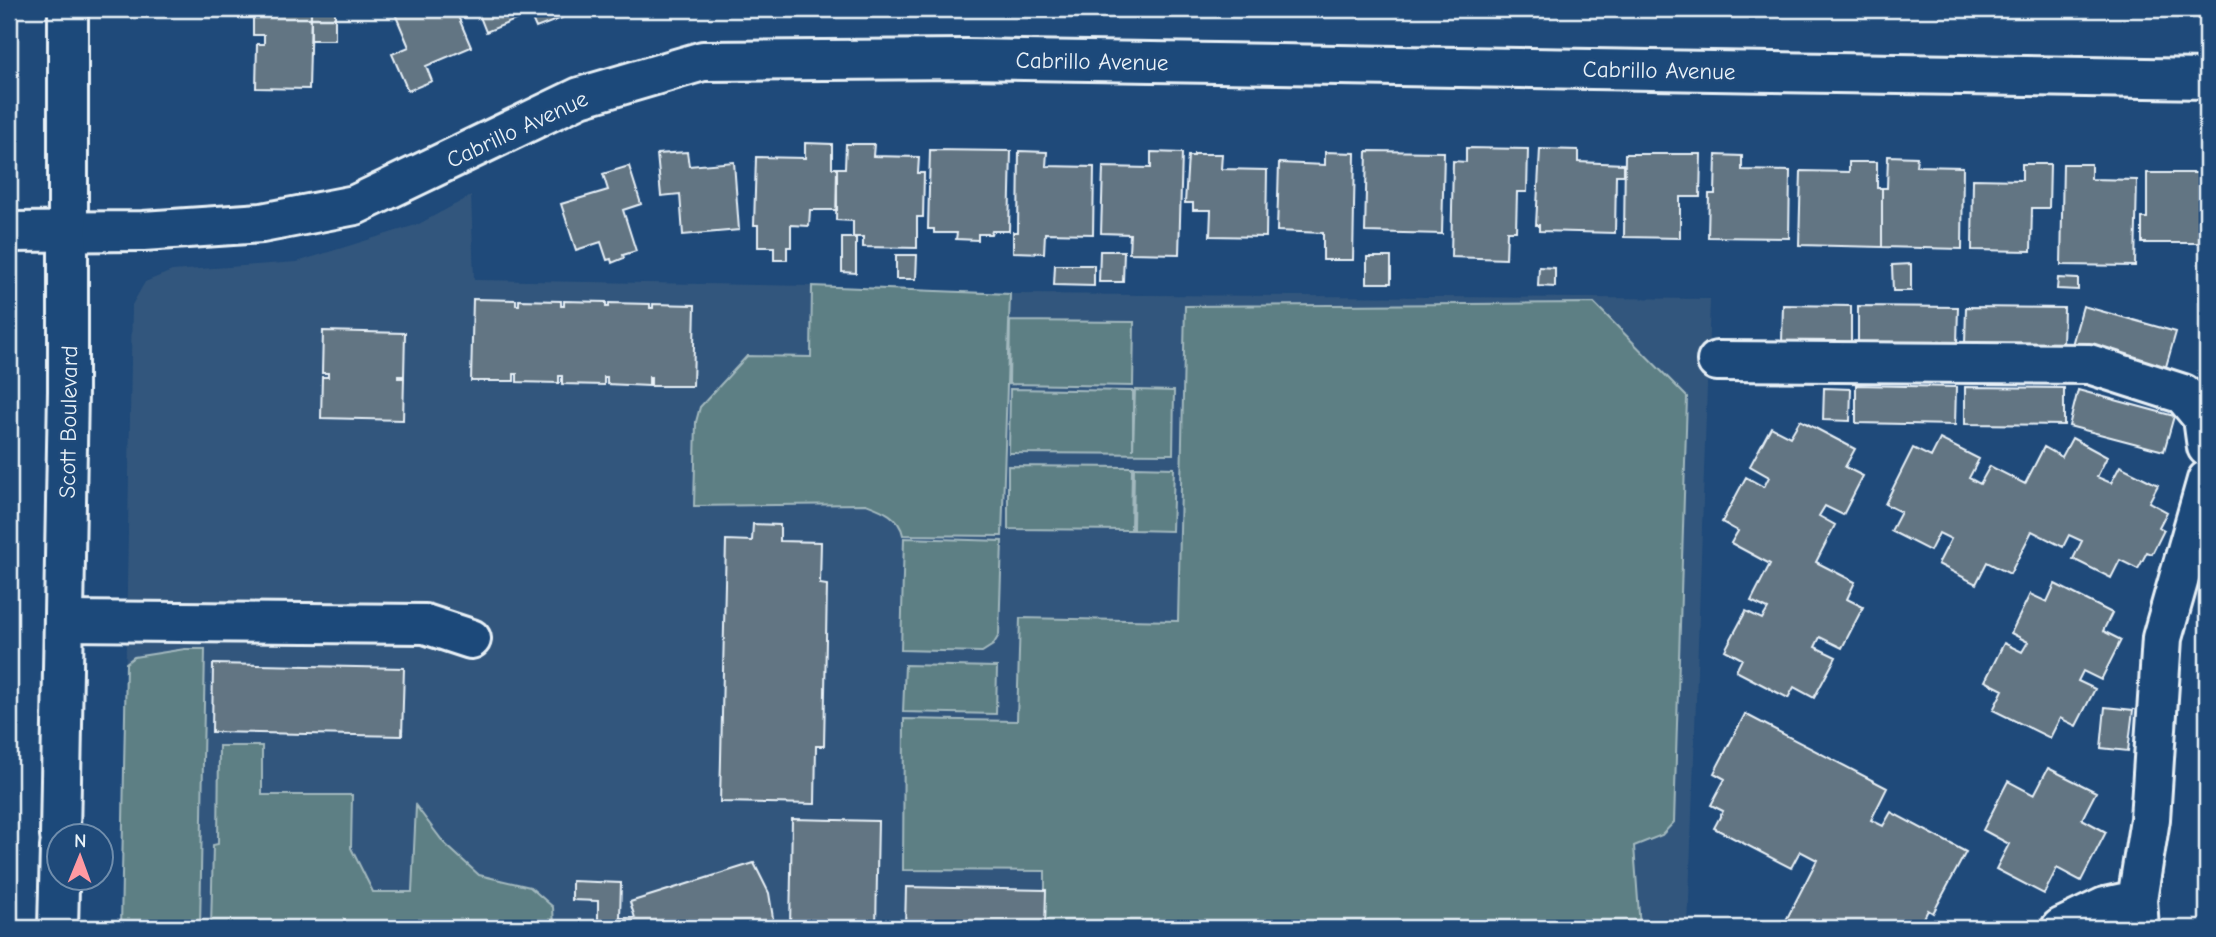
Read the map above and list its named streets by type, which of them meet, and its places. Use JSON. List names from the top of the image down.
{
  "streets": {
    "street": ["Cabrillo Avenue", "Scott Boulevard"]
  },
  "crossings": [
    ["Cabrillo Avenue", "Scott Boulevard"]
  ],
  "north": "top"
}
